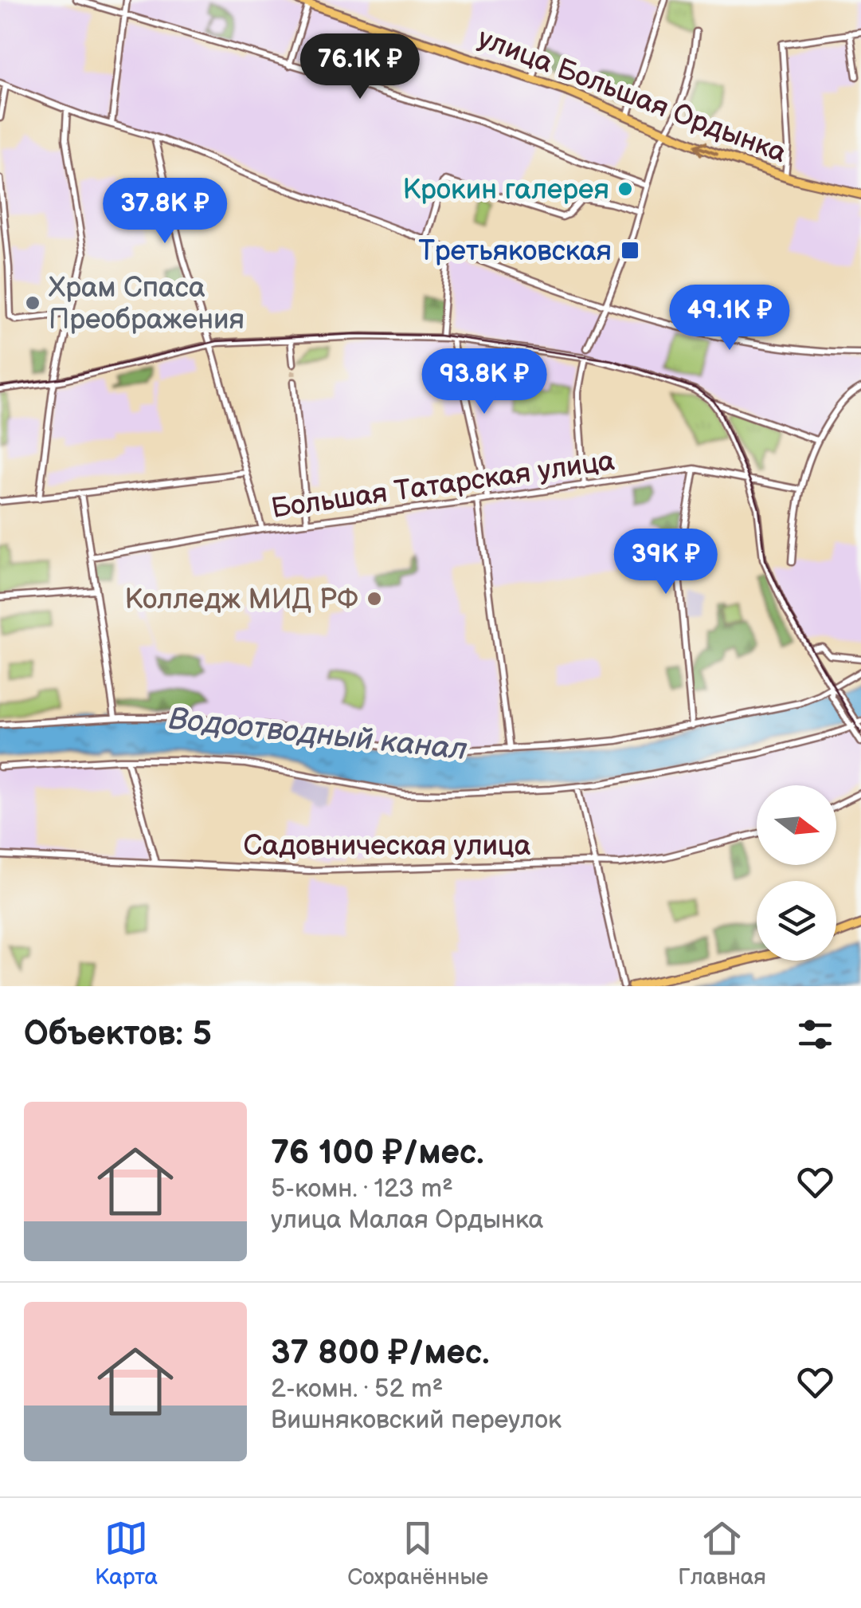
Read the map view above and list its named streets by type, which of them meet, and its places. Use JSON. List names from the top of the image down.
{
  "streets": {
    "main road": ["улица Большая Ордынка"],
    "street": ["Большая Татарская улица", "Садовническая улица"]
  },
  "water": ["Водоотводный канал"],
  "places": {
    "other": ["Крокин галерея", "Храм Спаса Преображения", "Колледж МИД РФ"],
    "transit": ["Третьяковская"]
  },
  "north": "right",
  "page": {
    "price": [
      "76.1K ₽",
      "37.8K ₽",
      "49.1K ₽",
      "93.8K ₽",
      "39K ₽"
    ],
    "heading": "Объектов: 5",
    "list": [
      {
        "name": "76 100 ₽/мес.",
        "note": "5-комн. · 123 m² · улица Малая Ордынка"
      },
      {
        "name": "37 800 ₽/мес.",
        "note": "2-комн. · 52 m² · Вишняковский переулок"
      }
    ],
    "tabs": ["Карта", "Сохранённые", "Главная"]
  }
}
